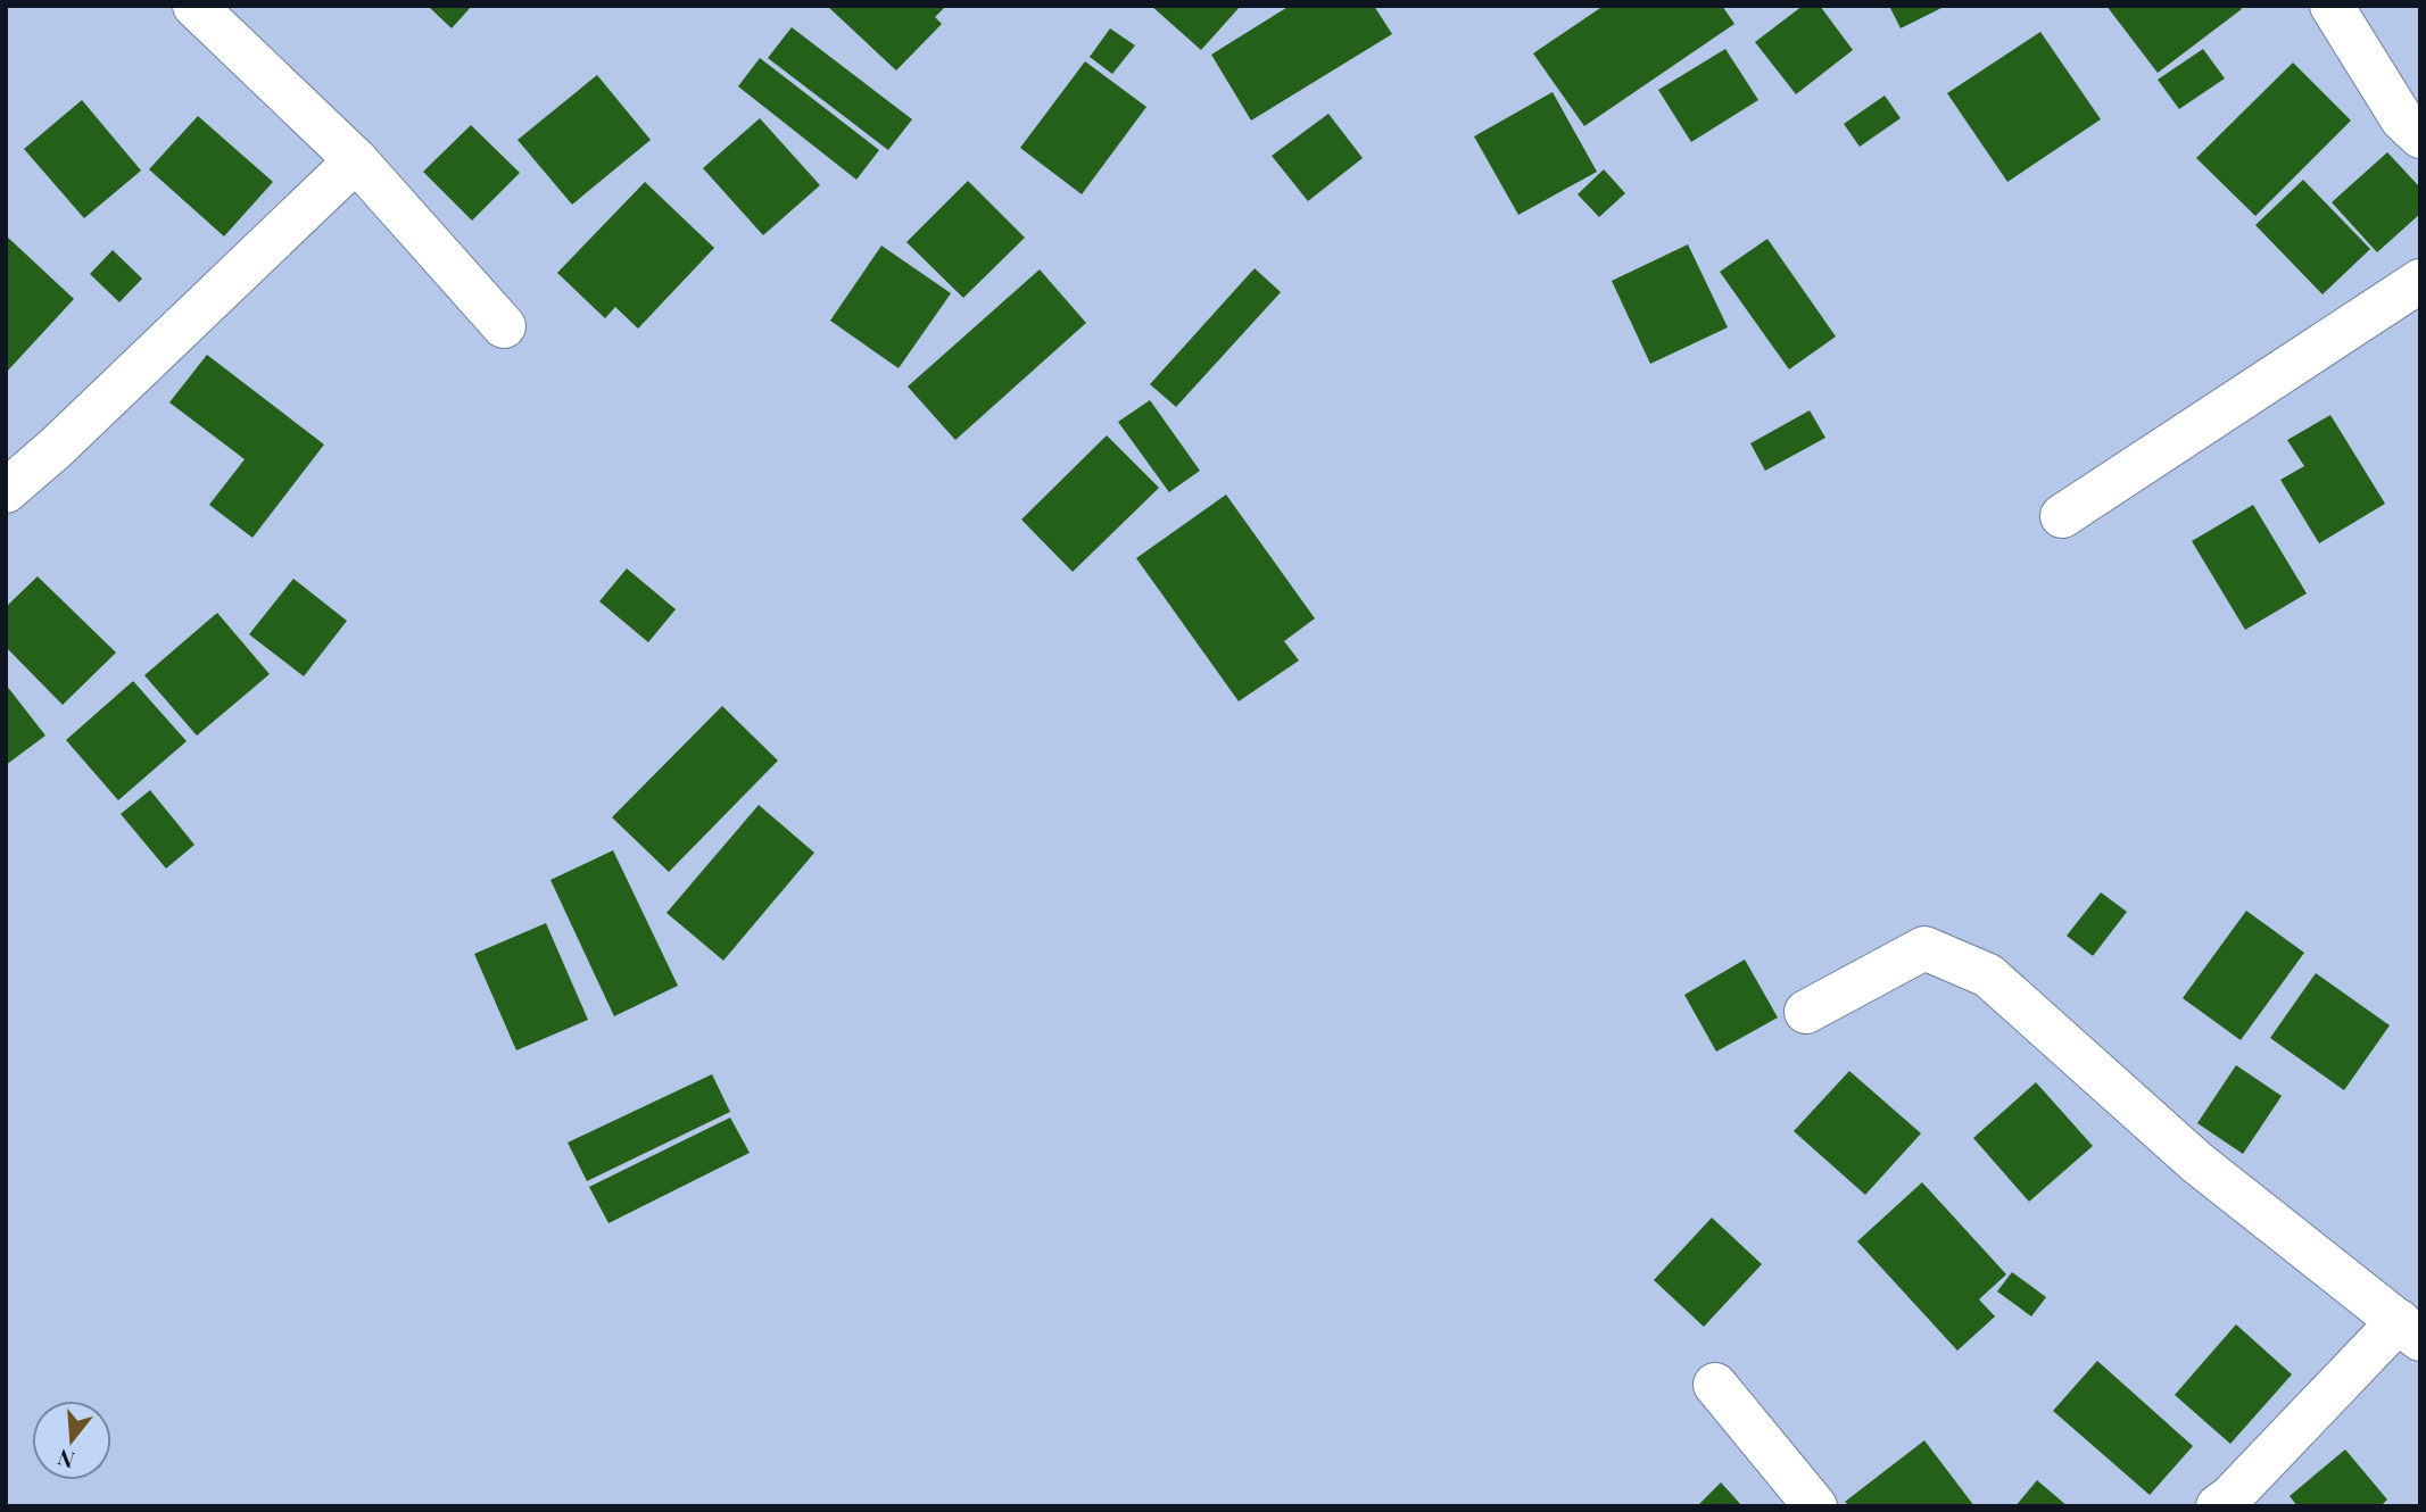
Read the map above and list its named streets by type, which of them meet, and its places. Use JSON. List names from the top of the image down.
{
  "north": "bottom"
}
